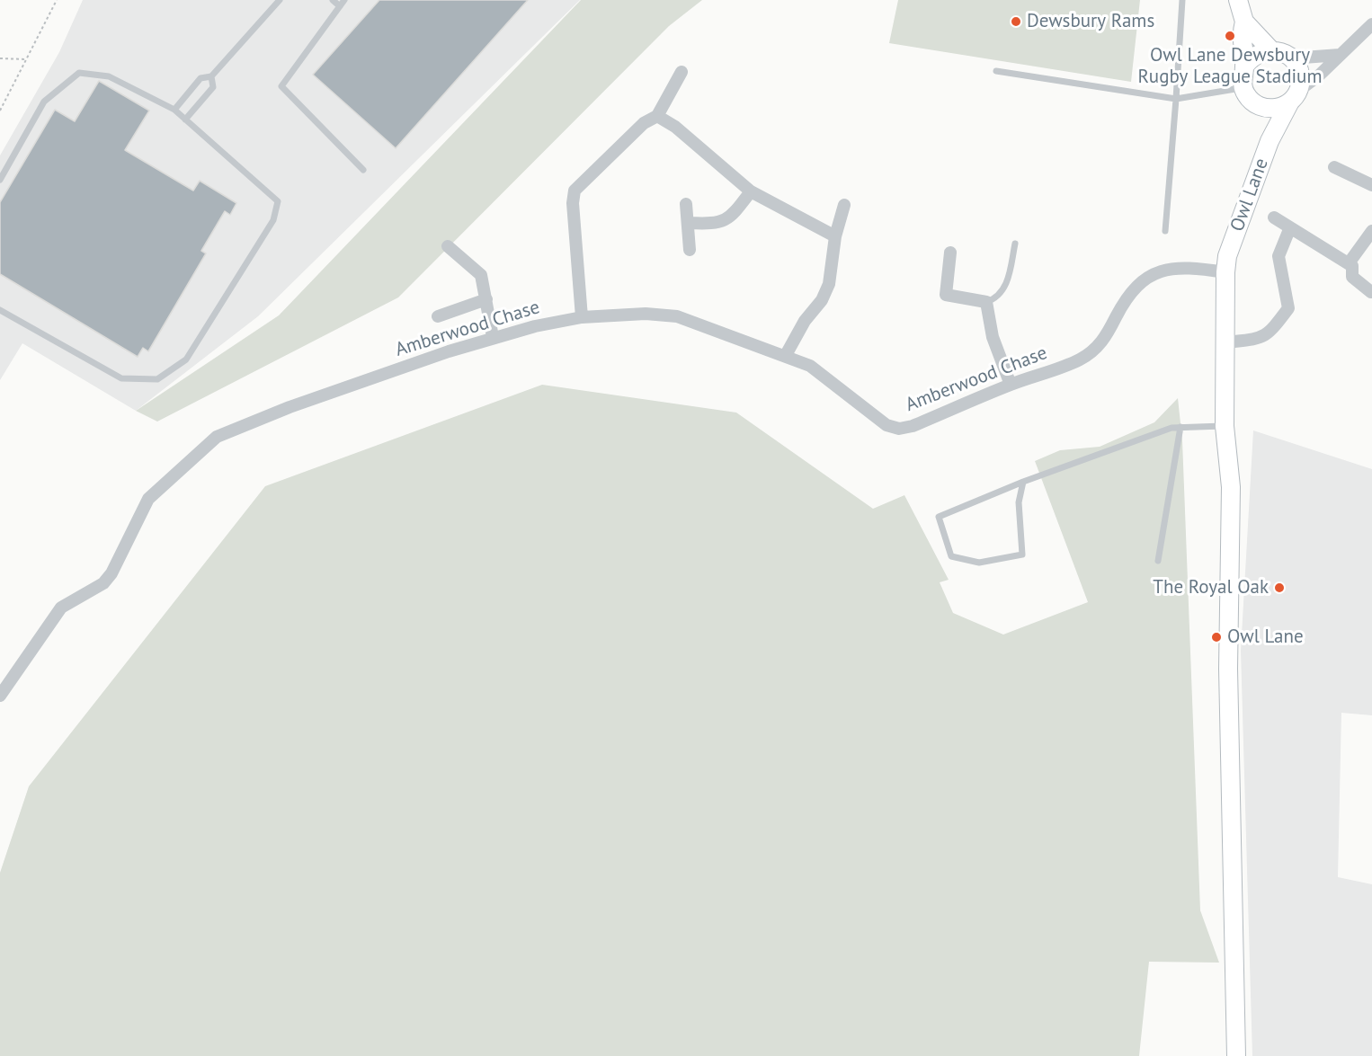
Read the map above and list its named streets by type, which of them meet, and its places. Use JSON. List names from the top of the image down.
{
  "streets": {
    "main road": ["Owl Lane"],
    "street": ["Amberwood Chase"]
  },
  "crossings": [
    ["Owl Lane", "Amberwood Chase"]
  ],
  "places": [
    "Dewsbury Rams",
    "Owl Lane Dewsbury Rugby League Stadium",
    "The Royal Oak",
    "Owl Lane"
  ]
}
